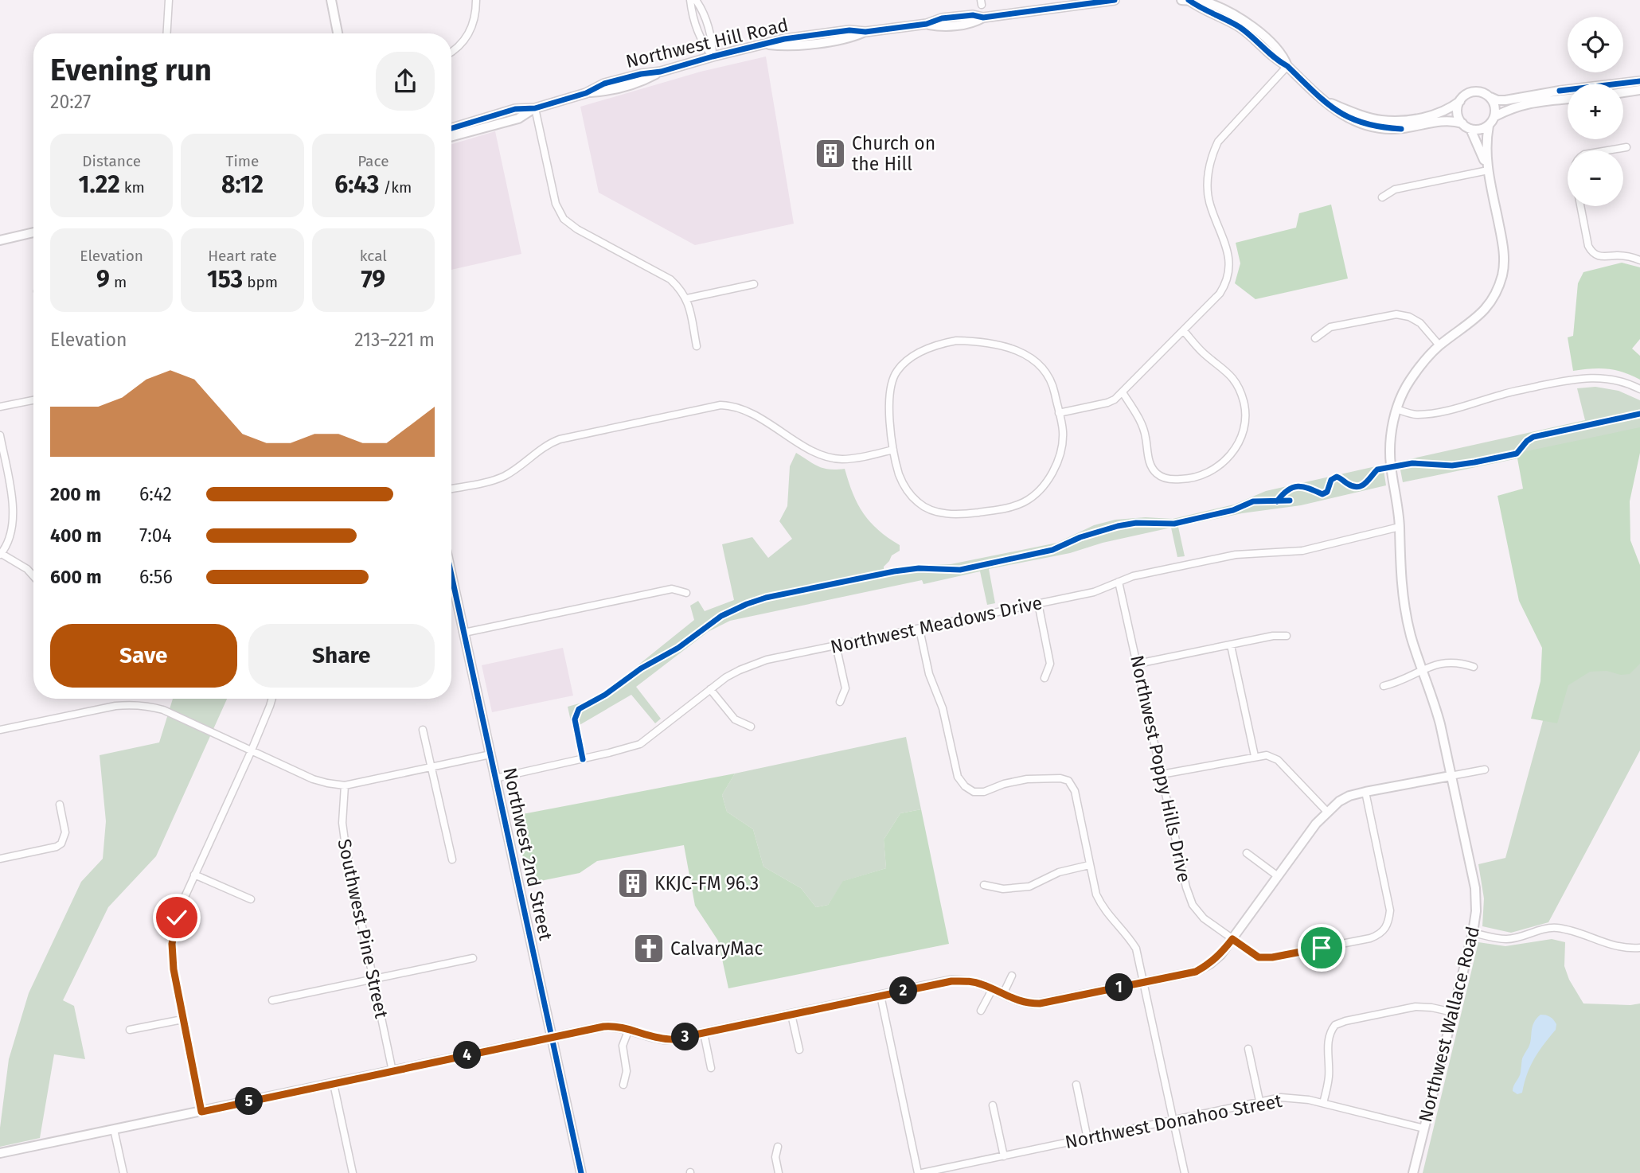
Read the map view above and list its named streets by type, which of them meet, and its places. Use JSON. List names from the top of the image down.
{
  "streets": {
    "main road": ["Northwest Hill Road", "Northwest 2nd Street", "Northwest Wallace Road"],
    "street": [
      "Northwest Meadows Drive",
      "Northwest Poppy Hills Drive",
      "Southwest Pine Street",
      "Northwest Donahoo Street"
    ]
  },
  "crossings": [
    ["Northwest Meadows Drive", "Northwest Poppy Hills Drive"],
    ["Northwest Meadows Drive", "Northwest 2nd Street"],
    ["Northwest Meadows Drive", "Northwest Wallace Road"],
    ["Northwest Wallace Road", "Northwest Donahoo Street"]
  ],
  "places": {
    "building": ["Church on the Hill", "KKJC-FM 96.3"],
    "church": ["CalvaryMac"]
  },
  "page": {
    "map_buttons": ["+", "−"],
    "heading": ["Evening run", "20:27"],
    "stats": [
      ["Distance", "1.22 km"],
      ["Time", "8:12"],
      ["Pace", "6:43 /km"],
      ["Elevation", "9 m"],
      ["Heart rate", "153 bpm"],
      ["kcal", "79"]
    ],
    "chart": ["Elevation", "213–221 m"],
    "list": [
      {
        "name": "200 m",
        "note": "6:42"
      },
      {
        "name": "400 m",
        "note": "7:04"
      },
      {
        "name": "600 m",
        "note": "6:56"
      }
    ],
    "buttons": ["Save", "Share"],
    "pins": [
      "1",
      "2",
      "3",
      "4",
      "5"
    ]
  }
}
